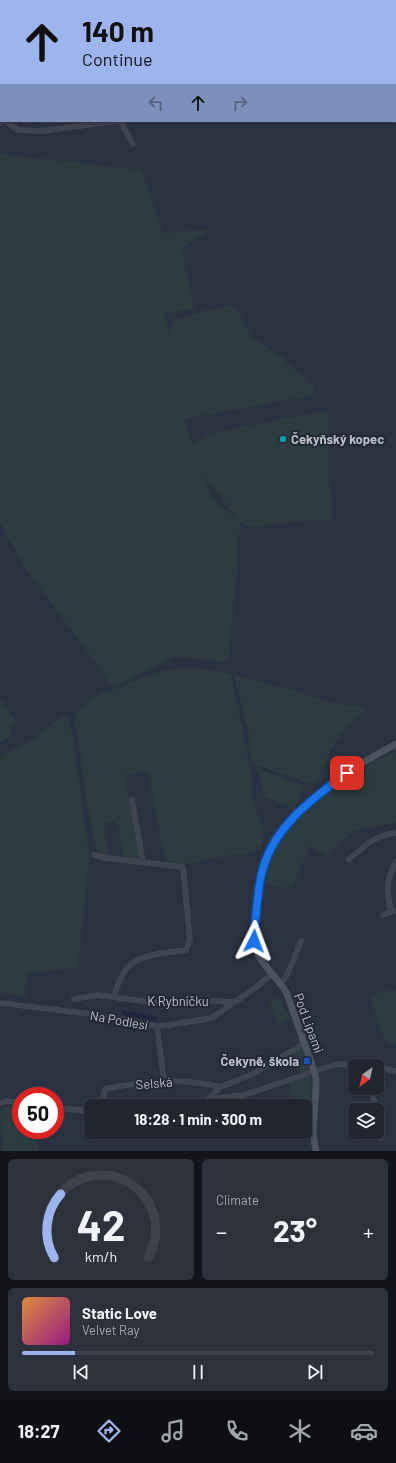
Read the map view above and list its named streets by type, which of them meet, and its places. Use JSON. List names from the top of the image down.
{
  "streets": {
    "main road": ["Pod Lipami"],
    "street": ["K Rybníčku", "Na Podlesí", "Selská"]
  },
  "crossings": [
    ["K Rybníčku", "Na Podlesí"]
  ],
  "places": {
    "other": ["Čekyňský kopec"],
    "transit": ["Čekyně, škola"]
  },
  "north": "bottom left",
  "page": {
    "turn": ["140 m", "Continue"],
    "limit": "50",
    "trip": "18:28 · 1 min · 300 m",
    "tile": "Climate",
    "heat": ["−", "23°", "+"],
    "song": ["Static Love", "Velvet Ray"],
    "tabs": "18:27",
    "gauge": ["42", "km/h"]
  }
}
